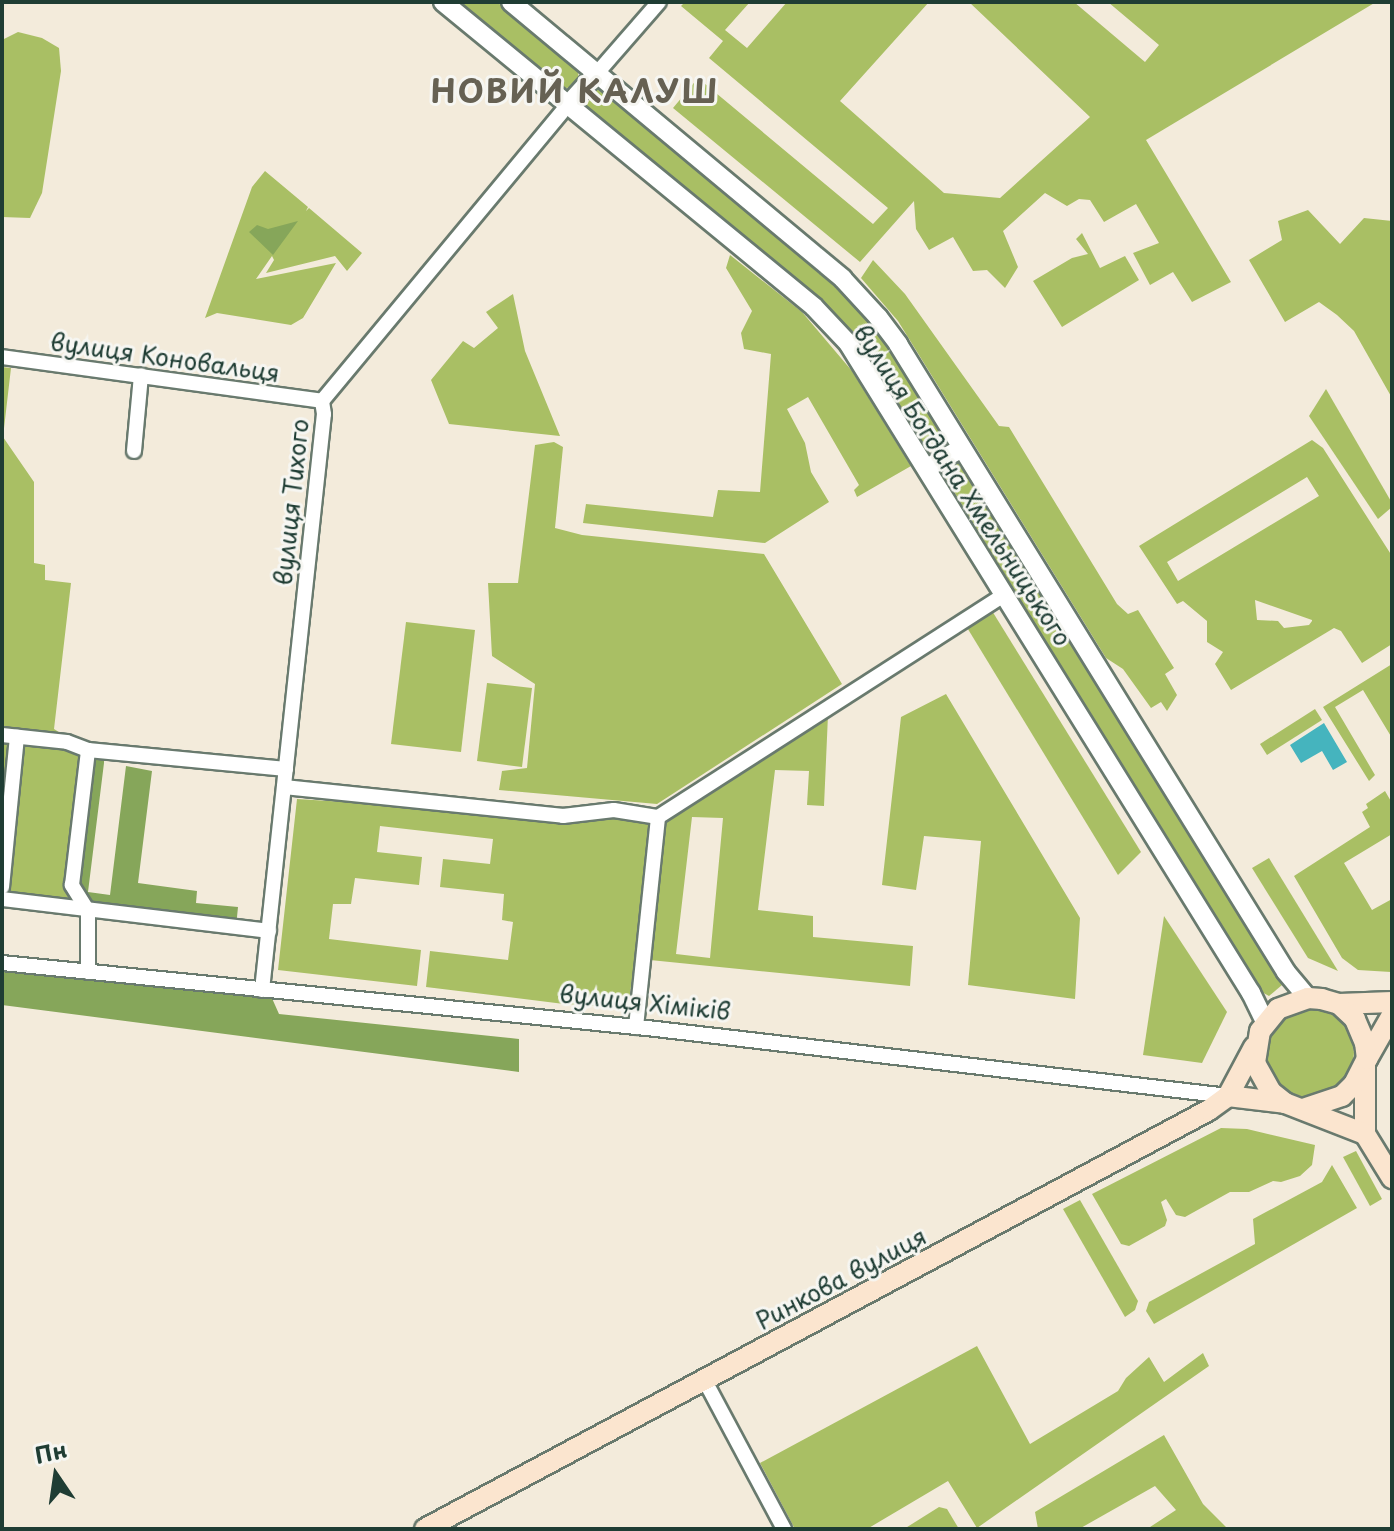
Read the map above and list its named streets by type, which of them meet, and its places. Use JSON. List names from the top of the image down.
{
  "streets": {
    "main road": ["Ринкова вулиця"],
    "street": [
      "вулиця Коновальця",
      "вулиця Богдана Хмельницького",
      "вулиця Тихого",
      "вулиця Хіміків"
    ]
  },
  "crossings": [
    ["вулиця Коновальця", "вулиця Тихого"],
    ["вулиця Богдана Хмельницького", "вулиця Тихого"],
    ["вулиця Тихого", "вулиця Хіміків"],
    ["вулиця Хіміків", "Ринкова вулиця"]
  ],
  "districts": ["НОВИЙ КАЛУШ"],
  "north": "top"
}
